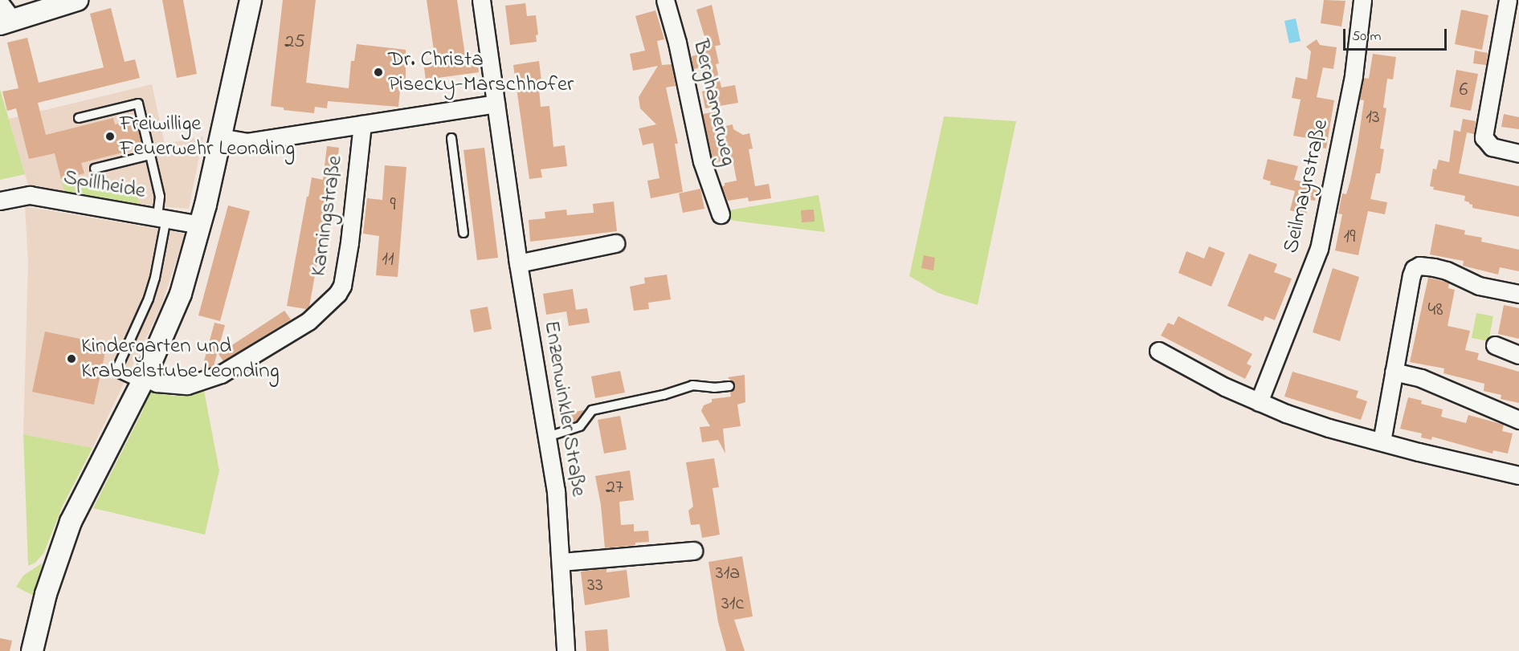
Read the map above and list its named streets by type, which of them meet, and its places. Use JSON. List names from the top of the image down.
{
  "streets": {
    "street": [
      "Berghamerweg",
      "Spillheide",
      "Seilmayrstraße",
      "Karningstraße",
      "Enzenwinkler Straße"
    ]
  },
  "crossings": [
    ["Karningstraße", "Enzenwinkler Straße"]
  ],
  "places": ["Dr. Christa Pisecky-Marschhofer", "Freiwillige Feuerwehr Leonding", "Kindergarten und Krabbelstube Leonding"],
  "house_numbers": [
    "25",
    "6",
    "13",
    "9",
    "19",
    "11",
    "48",
    "27",
    "31a",
    "33",
    "31c"
  ],
  "scale_bar": "50 m"
}
